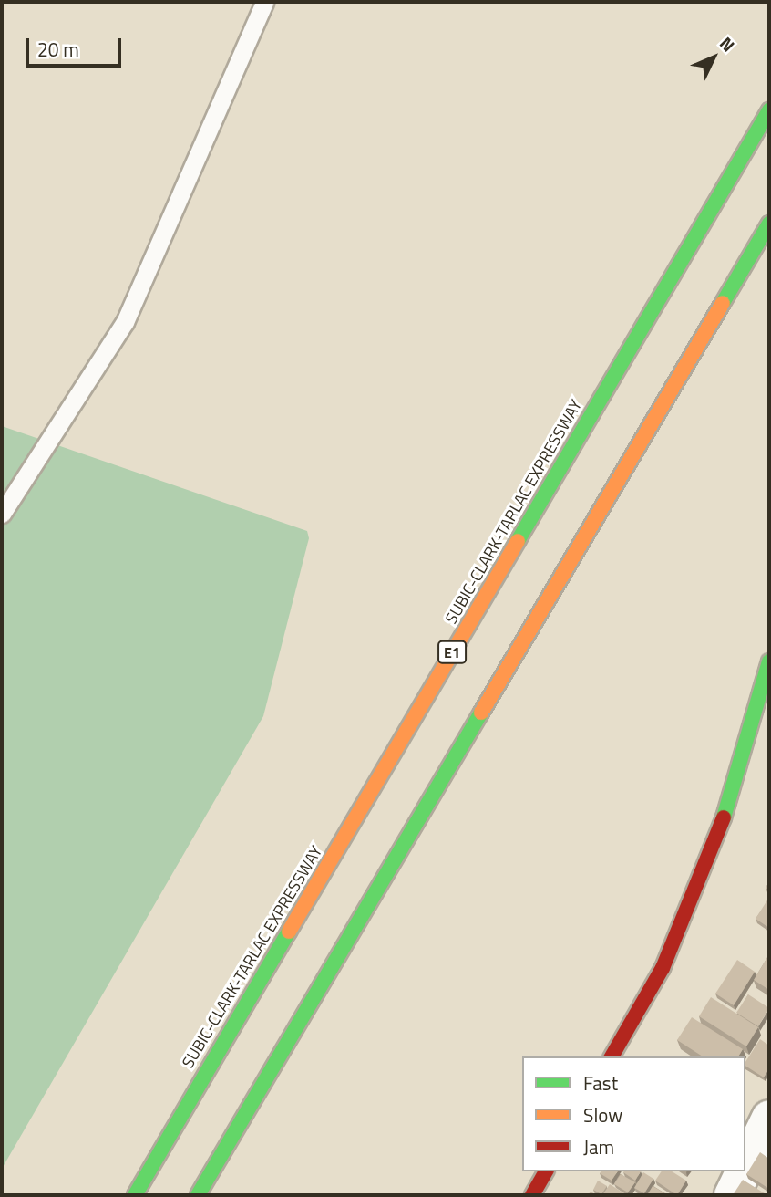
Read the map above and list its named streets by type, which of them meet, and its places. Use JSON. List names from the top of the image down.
{
  "streets": {
    "main road": ["SUBIC-CLARK-TARLAC EXPRESSWAY", "E1"]
  },
  "legend": ["Fast", "Slow", "Jam"],
  "scale_bar": "20 m",
  "north": "top right"
}
